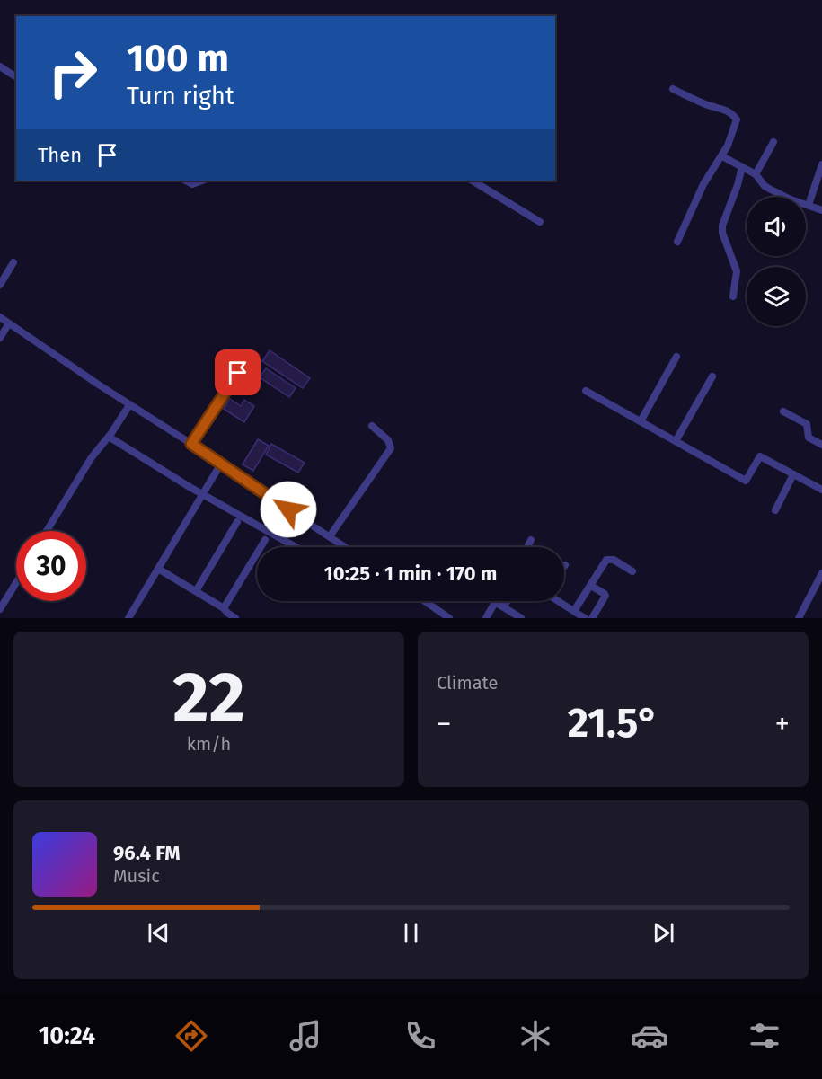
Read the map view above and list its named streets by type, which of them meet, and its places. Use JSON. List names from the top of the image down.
{
  "page": {
    "turn": ["100 m", "Turn right"],
    "then": "Then",
    "limit": "30",
    "trip": "10:25 · 1 min · 170 m",
    "tile": [
      ["22", "km/h"],
      "Climate"
    ],
    "heat": ["−", "21.5°", "+"],
    "song": ["96.4 FM", "Music"],
    "tabs": "10:24"
  }
}
